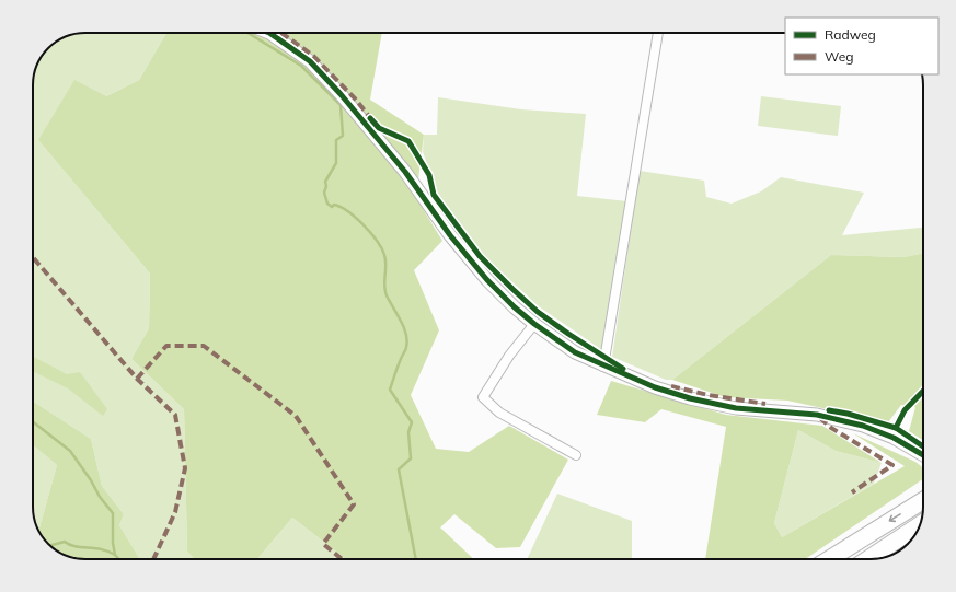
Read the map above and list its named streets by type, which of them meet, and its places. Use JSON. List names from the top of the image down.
{
  "legend": ["Radweg", "Weg"]
}
